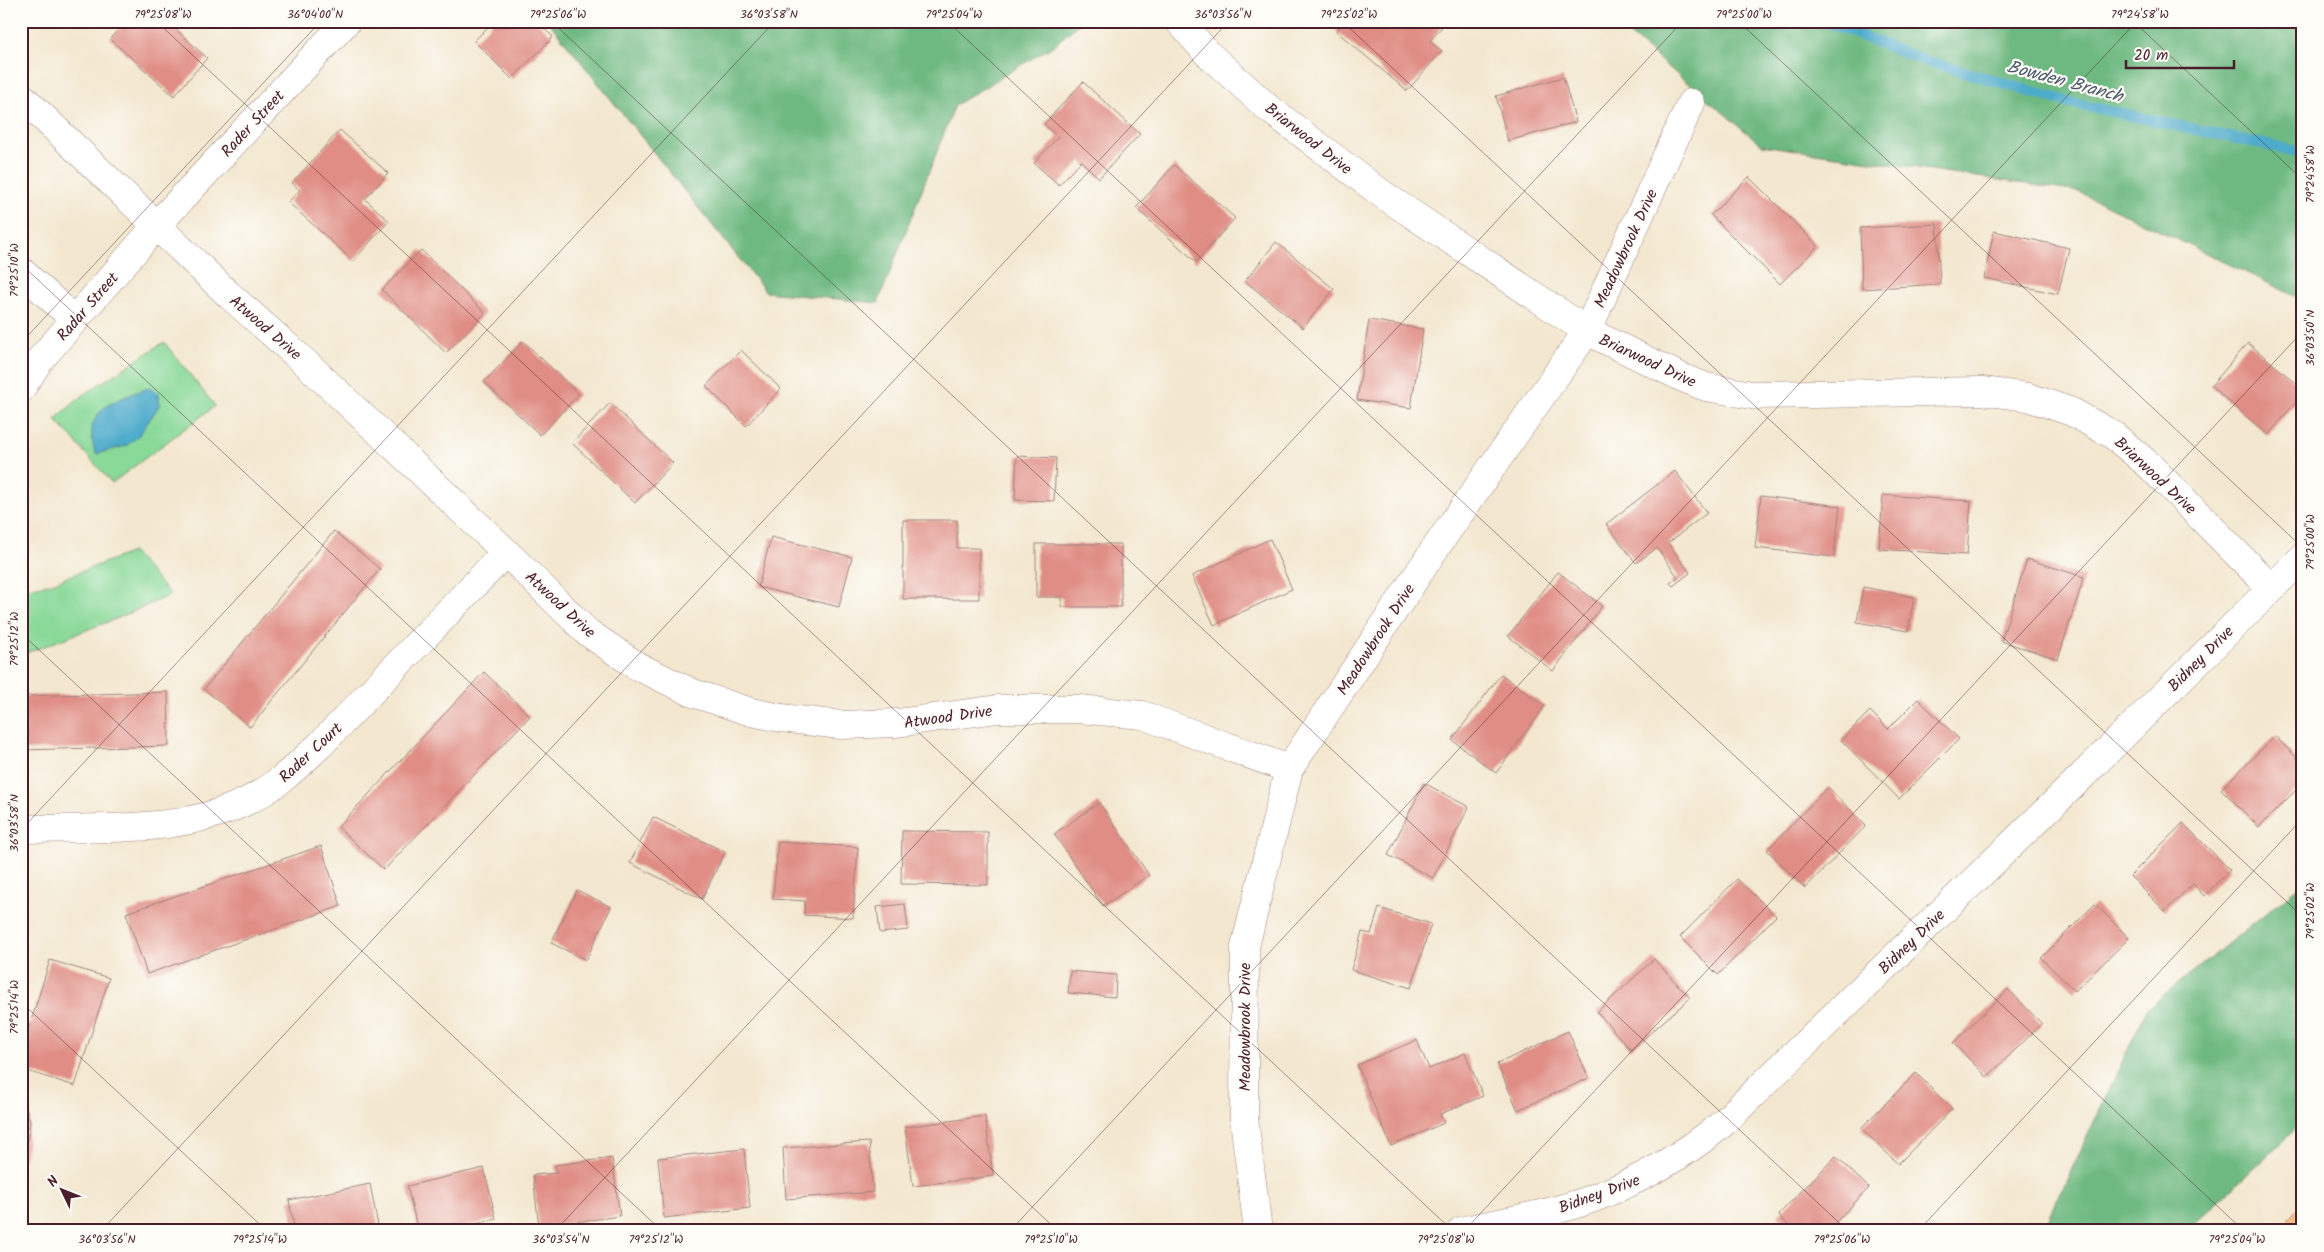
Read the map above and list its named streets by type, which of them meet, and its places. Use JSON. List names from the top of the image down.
{
  "streets": {
    "street": [
      "Rader Street",
      "Briarwood Drive",
      "Meadowbrook Drive",
      "Radar Street",
      "Atwood Drive",
      "Bidney Drive",
      "Rader Court"
    ]
  },
  "crossings": [
    ["Rader Street", "Radar Street"],
    ["Rader Street", "Atwood Drive"],
    ["Briarwood Drive", "Meadowbrook Drive"],
    ["Briarwood Drive", "Bidney Drive"],
    ["Meadowbrook Drive", "Atwood Drive"],
    ["Radar Street", "Atwood Drive"],
    ["Atwood Drive", "Rader Court"]
  ],
  "water": ["Bowden Branch"],
  "scale_bar": "20 m",
  "north": "top left",
  "coordinates": [
    "79°25'08\"W",
    "36°04'00\"N",
    "79°25'06\"W",
    "36°03'58\"N",
    "79°25'04\"W",
    "36°03'56\"N",
    "79°25'02\"W",
    "79°25'00\"W",
    "79°24'58\"W",
    "79°25'10\"W",
    "36°03'50\"N",
    "79°25'12\"W",
    "79°25'14\"W",
    "36°03'54\"N"
  ]
}
